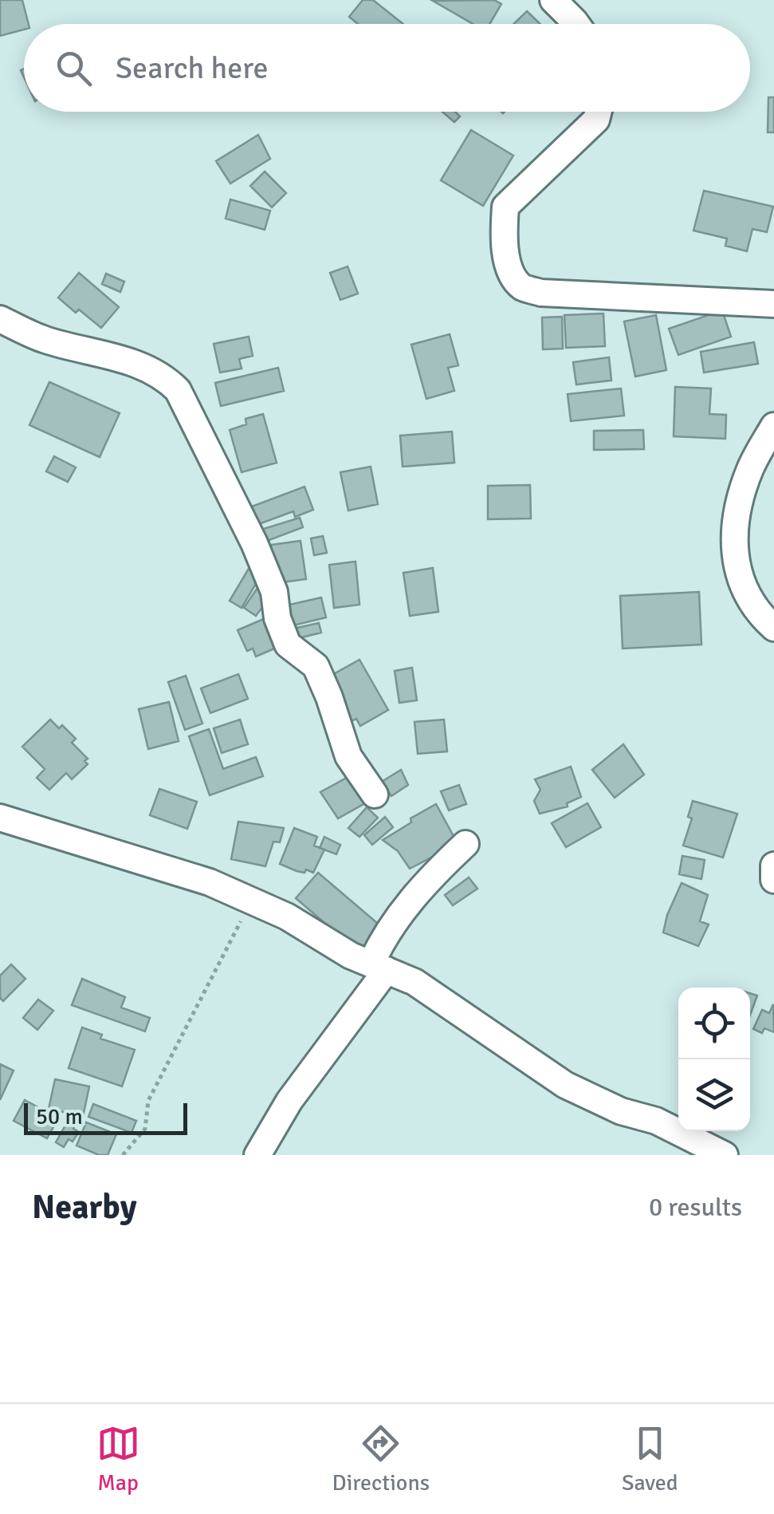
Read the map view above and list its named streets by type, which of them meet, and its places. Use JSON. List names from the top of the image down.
{
  "scale_bar": "50 m",
  "page": {
    "search": "Search here",
    "scale": "50 m",
    "heading": ["Nearby", "0 results"],
    "nav": ["Map", "Directions", "Saved"]
  }
}
